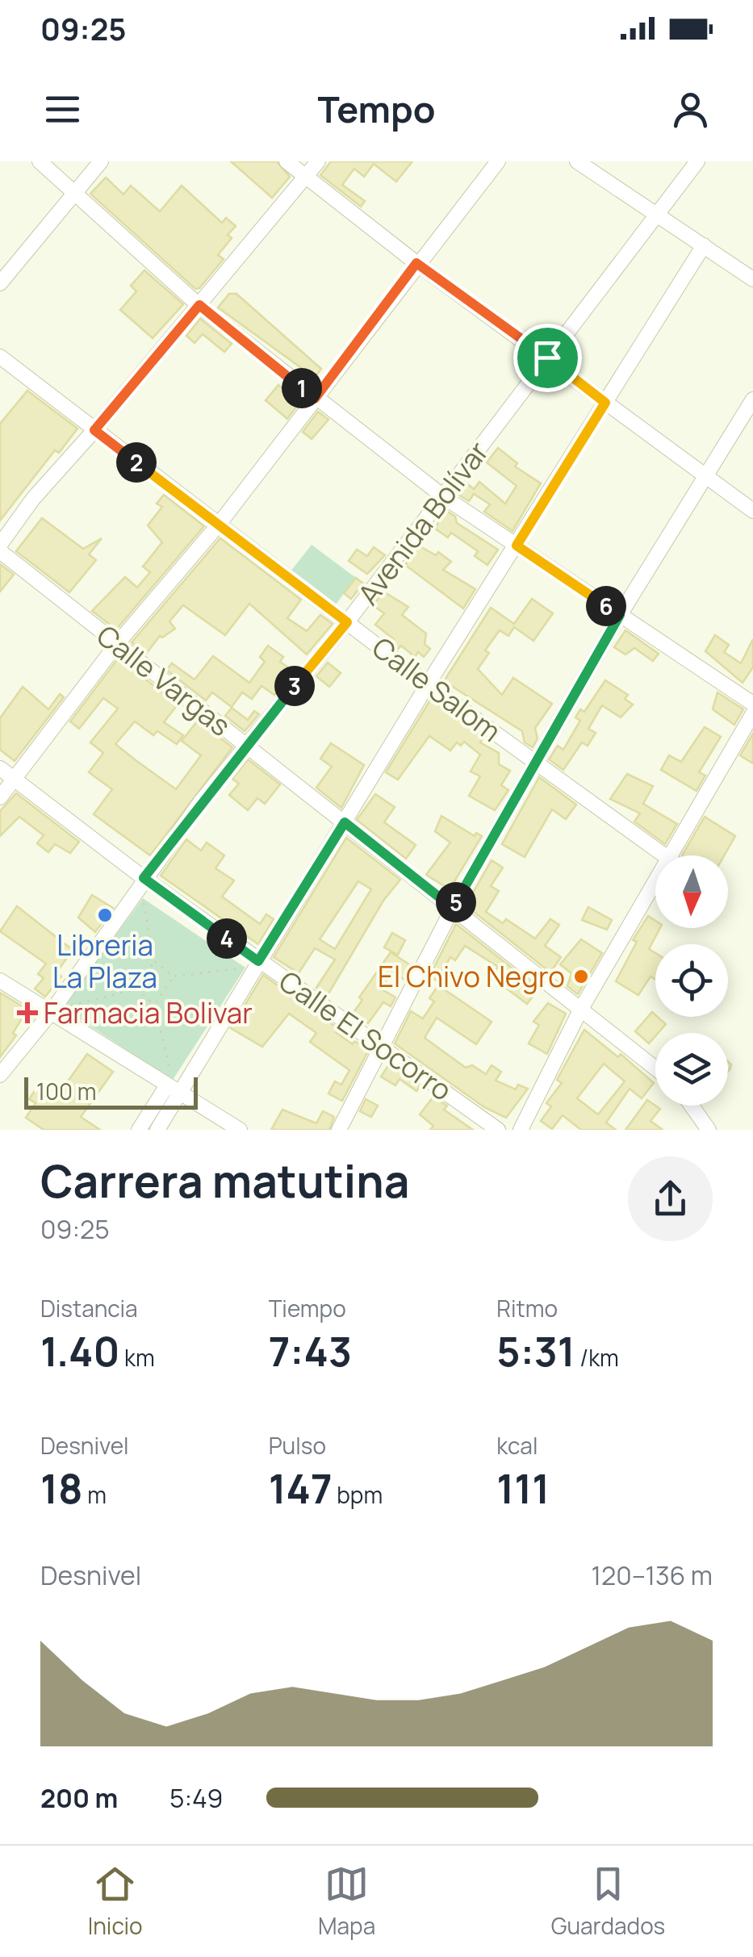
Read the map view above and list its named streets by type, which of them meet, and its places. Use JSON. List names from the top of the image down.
{
  "streets": {
    "street": [
      "Avenida Bolívar",
      "Calle Vargas",
      "Calle Salom",
      "Calle El Socorro"
    ]
  },
  "crossings": [
    ["Avenida Bolívar", "Calle Vargas"],
    ["Avenida Bolívar", "Calle Salom"],
    ["Avenida Bolívar", "Calle El Socorro"]
  ],
  "places": {
    "other": ["Libreria La Plaza", "El Chivo Negro"],
    "health": ["Farmacia Bolivar"]
  },
  "scale_bar": "100 m",
  "north": "bottom",
  "page": {
    "status": "09:25",
    "header": "Tempo",
    "pins": [
      "1",
      "2",
      "6",
      "3",
      "5",
      "4"
    ],
    "scale": "100 m",
    "heading": ["Carrera matutina", "09:25"],
    "stats": [
      ["Distancia", "1.40 km"],
      ["Tiempo", "7:43"],
      ["Ritmo", "5:31 /km"],
      ["Desnivel", "18 m"],
      ["Pulso", "147 bpm"],
      ["kcal", "111"]
    ],
    "chart": ["Desnivel", "120–136 m"],
    "list": [
      {
        "name": "200 m",
        "note": "5:49"
      }
    ],
    "tabs": ["Inicio", "Mapa", "Guardados"]
  }
}
